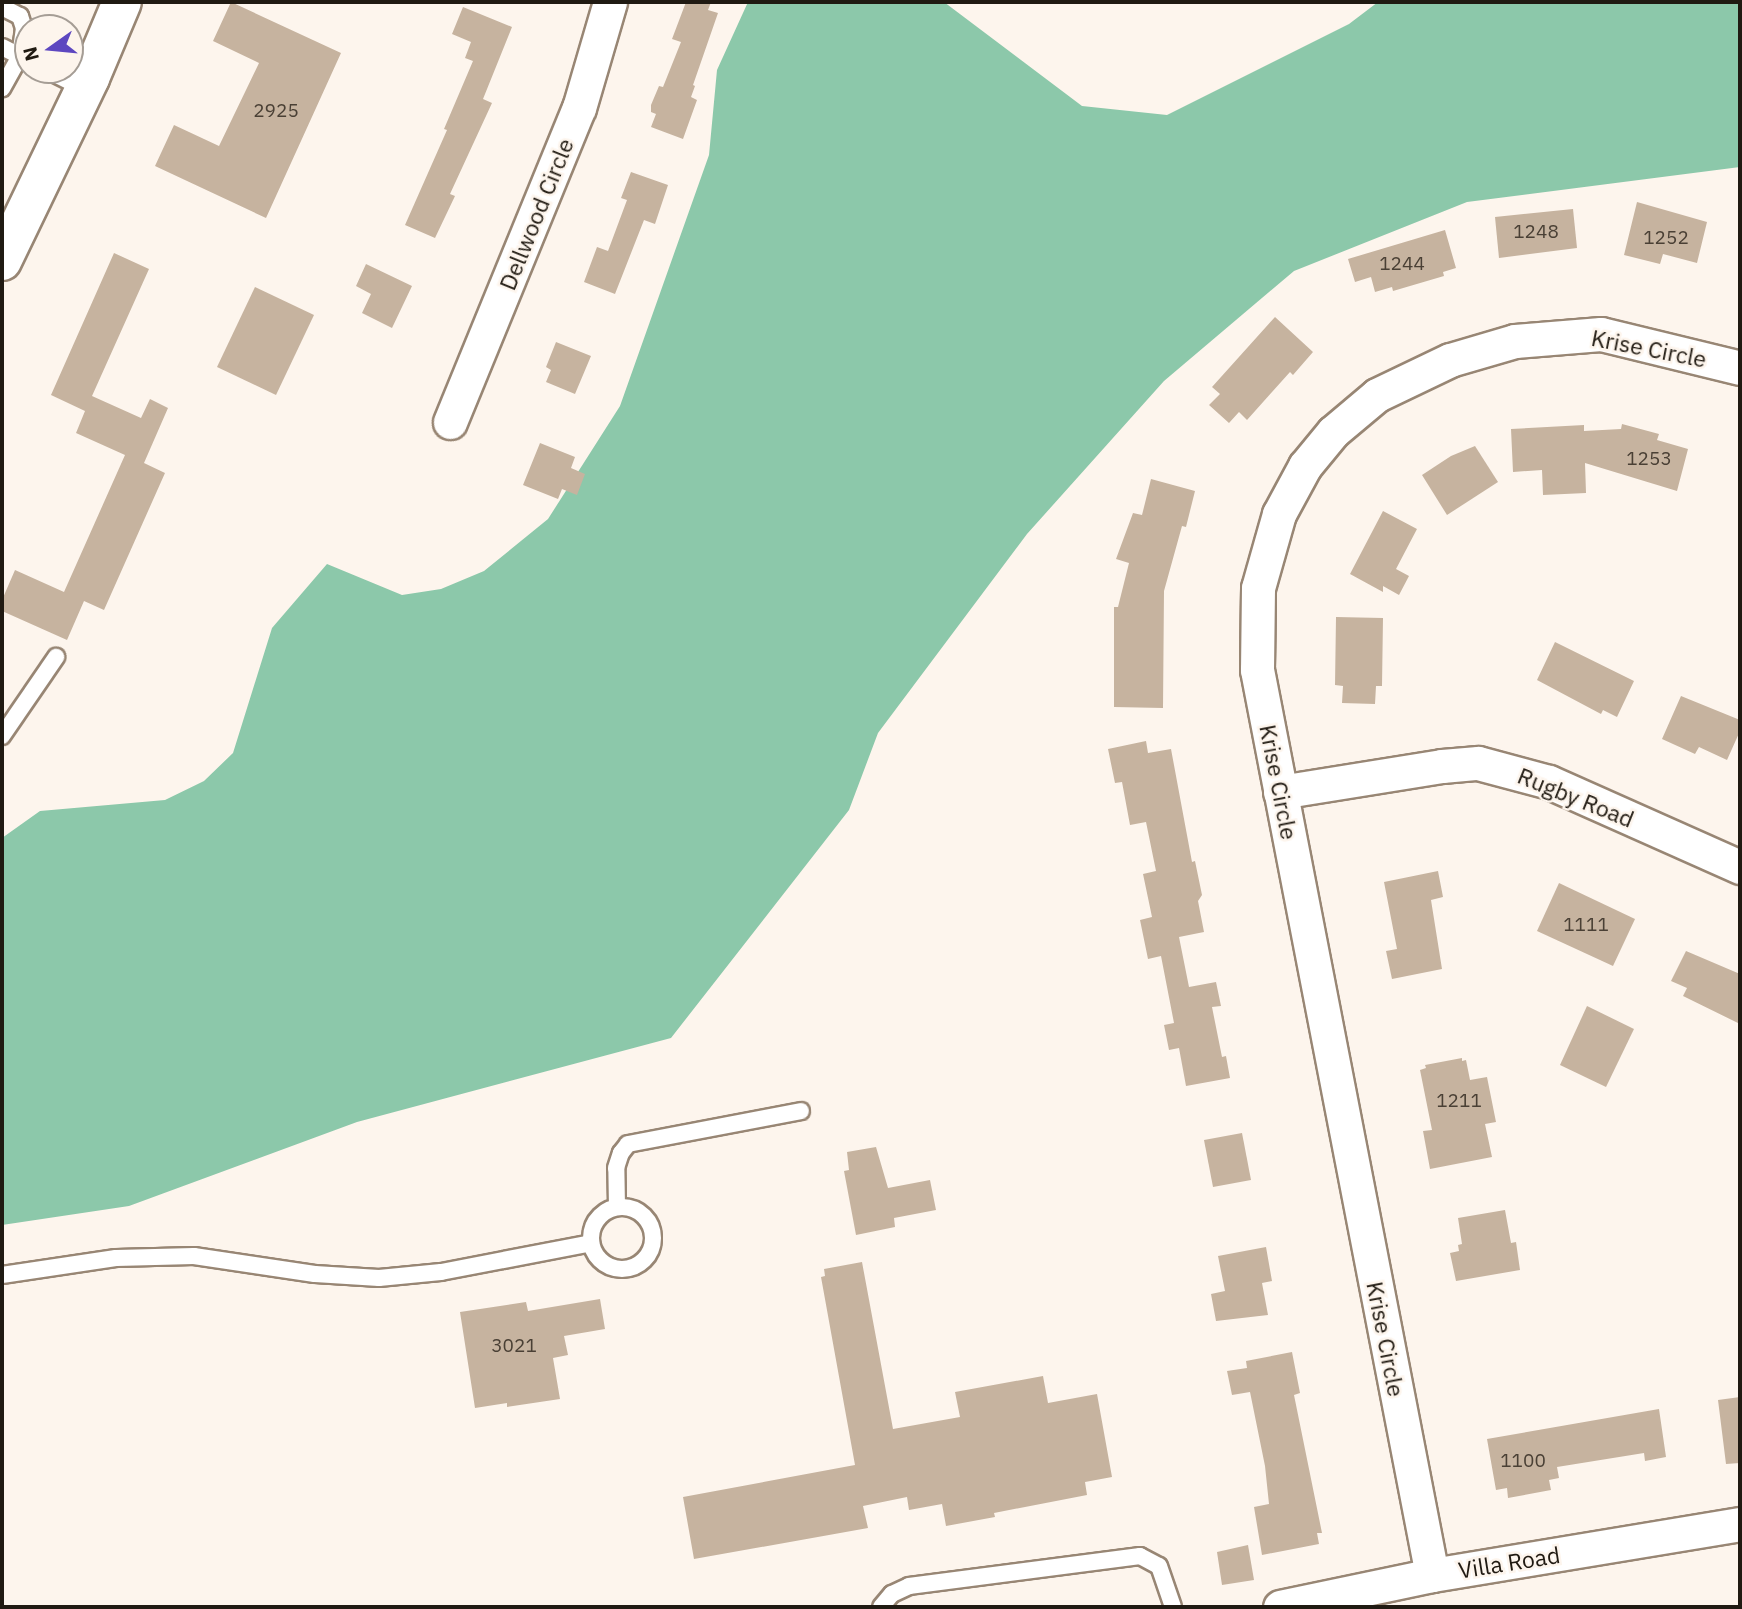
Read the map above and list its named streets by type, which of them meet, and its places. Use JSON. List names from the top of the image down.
{
  "streets": {
    "street": [
      "Dellwood Circle",
      "Krise Circle",
      "Rugby Road",
      "Villa Road"
    ]
  },
  "crossings": [
    ["Krise Circle", "Rugby Road"],
    ["Krise Circle", "Villa Road"]
  ],
  "house_numbers": [
    "2925",
    "1248",
    "1252",
    "1244",
    "1253",
    "1111",
    "1211",
    "3021",
    "1100"
  ],
  "north": "left"
}
